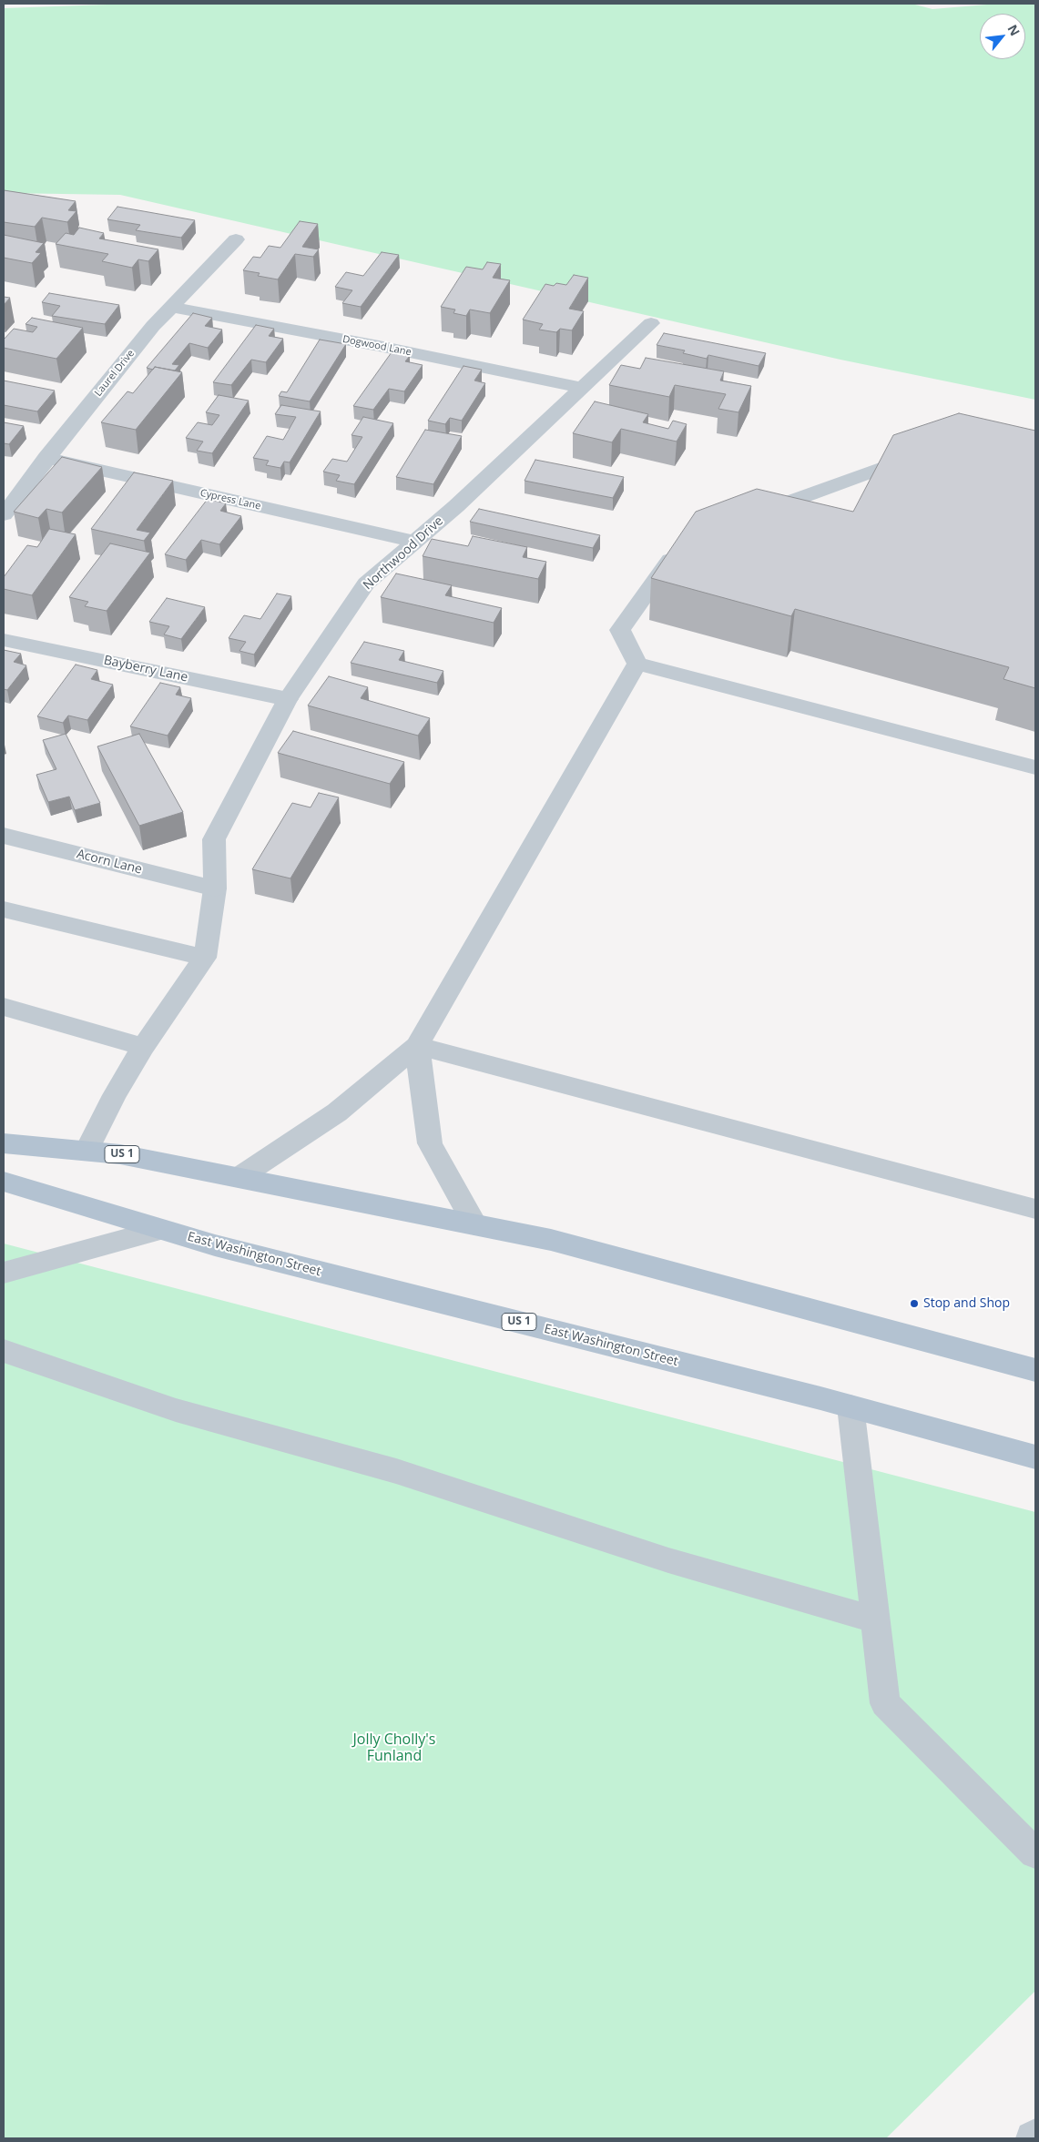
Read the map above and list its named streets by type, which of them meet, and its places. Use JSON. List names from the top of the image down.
{
  "streets": {
    "main road": ["US 1", "East Washington Street"],
    "street": [
      "Dogwood Lane",
      "Laurel Drive",
      "Cypress Lane",
      "Northwood Drive",
      "Bayberry Lane",
      "Acorn Lane"
    ]
  },
  "crossings": [
    ["Dogwood Lane", "Laurel Drive"],
    ["Dogwood Lane", "Northwood Drive"],
    ["Laurel Drive", "Cypress Lane"],
    ["Cypress Lane", "Northwood Drive"],
    ["Northwood Drive", "Bayberry Lane"],
    ["Northwood Drive", "Acorn Lane"]
  ],
  "parks": ["Jolly Cholly's Funland"],
  "places": ["Stop and Shop"],
  "north": "top right"
}
